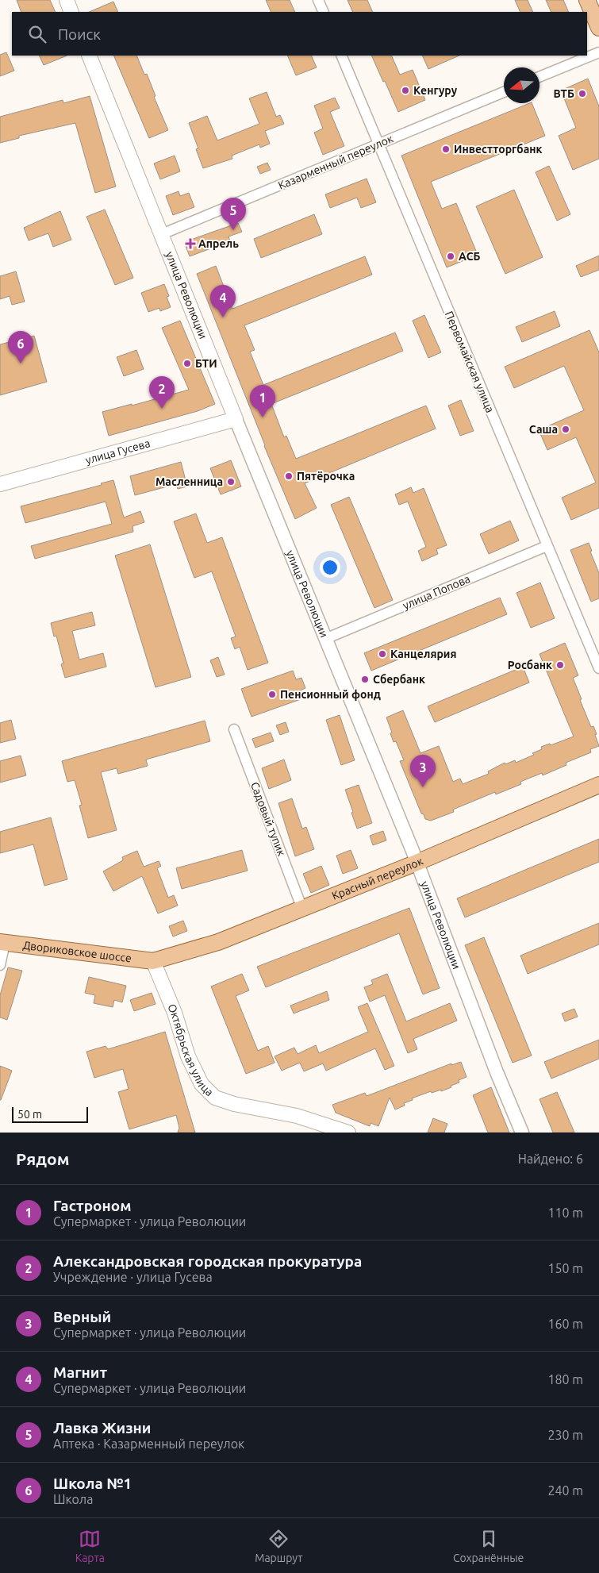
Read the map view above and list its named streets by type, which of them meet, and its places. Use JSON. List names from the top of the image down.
{
  "streets": {
    "main road": [
      "улица Революции",
      "улица Гусева",
      "Красный переулок",
      "Двориковское шоссе",
      "Октябрьская улица"
    ],
    "street": [
      "Казарменный переулок",
      "Первомайская улица",
      "улица Попова",
      "Садовый тупик"
    ]
  },
  "crossings": [
    ["Казарменный переулок", "улица Революции"],
    ["Казарменный переулок", "Первомайская улица"],
    ["улица Революции", "улица Гусева"],
    ["улица Революции", "улица Попова"],
    ["улица Революции", "Красный переулок"],
    ["Первомайская улица", "улица Попова"],
    ["Садовый тупик", "Красный переулок"],
    ["Красный переулок", "Двориковское шоссе"],
    ["Красный переулок", "Октябрьская улица"],
    ["Двориковское шоссе", "Октябрьская улица"]
  ],
  "places": {
    "other": [
      "Кенгуру",
      "ВТБ",
      "Инвестторгбанк",
      "АСБ",
      "БТИ",
      "Саша",
      "Пятёрочка",
      "Масленница",
      "Канцелярия",
      "Росбанк",
      "Сбербанк",
      "Пенсионный фонд"
    ],
    "health": ["Апрель"]
  },
  "scale_bar": "50 m",
  "north": "left",
  "page": {
    "search": "Поиск",
    "pins": [
      "5",
      "4",
      "6",
      "2",
      "1",
      "3"
    ],
    "scale": "50 m",
    "heading": ["Рядом", "Найдено: 6"],
    "list": [
      {
        "mark": "1",
        "name": "Гастроном",
        "note": "Супермаркет · улица Революции",
        "value": "110 m"
      },
      {
        "mark": "2",
        "name": "Александровская городская прокуратура",
        "note": "Учреждение · улица Гусева",
        "value": "150 m"
      },
      {
        "mark": "3",
        "name": "Верный",
        "note": "Супермаркет · улица Революции",
        "value": "160 m"
      },
      {
        "mark": "4",
        "name": "Магнит",
        "note": "Супермаркет · улица Революции",
        "value": "180 m"
      },
      {
        "mark": "5",
        "name": "Лавка Жизни",
        "note": "Аптека · Казарменный переулок",
        "value": "230 m"
      },
      {
        "mark": "6",
        "name": "Школа №1",
        "note": "Школа",
        "value": "240 m"
      }
    ],
    "nav": ["Карта", "Маршрут", "Сохранённые"]
  }
}
